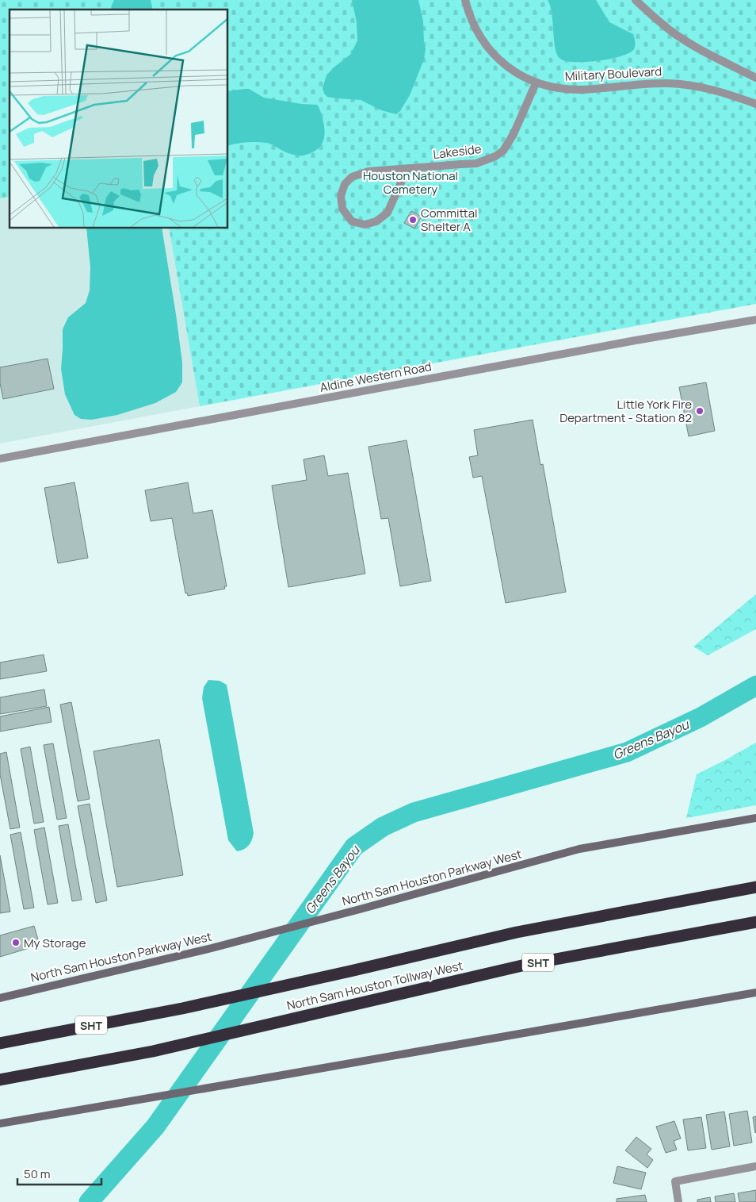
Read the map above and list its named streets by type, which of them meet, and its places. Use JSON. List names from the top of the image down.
{
  "streets": {
    "highway": ["SHT", "North Sam Houston Tollway West"],
    "main road": ["North Sam Houston Parkway West"],
    "street": ["Military Boulevard", "Lakeside", "Aldine Western Road"]
  },
  "crossings": [
    ["Military Boulevard", "Lakeside"]
  ],
  "water": ["Greens Bayou"],
  "parks": ["Houston National Cemetery"],
  "places": ["Committal Shelter A", "Little York Fire Department - Station 82", "My Storage"],
  "scale_bar": "50 m"
}
